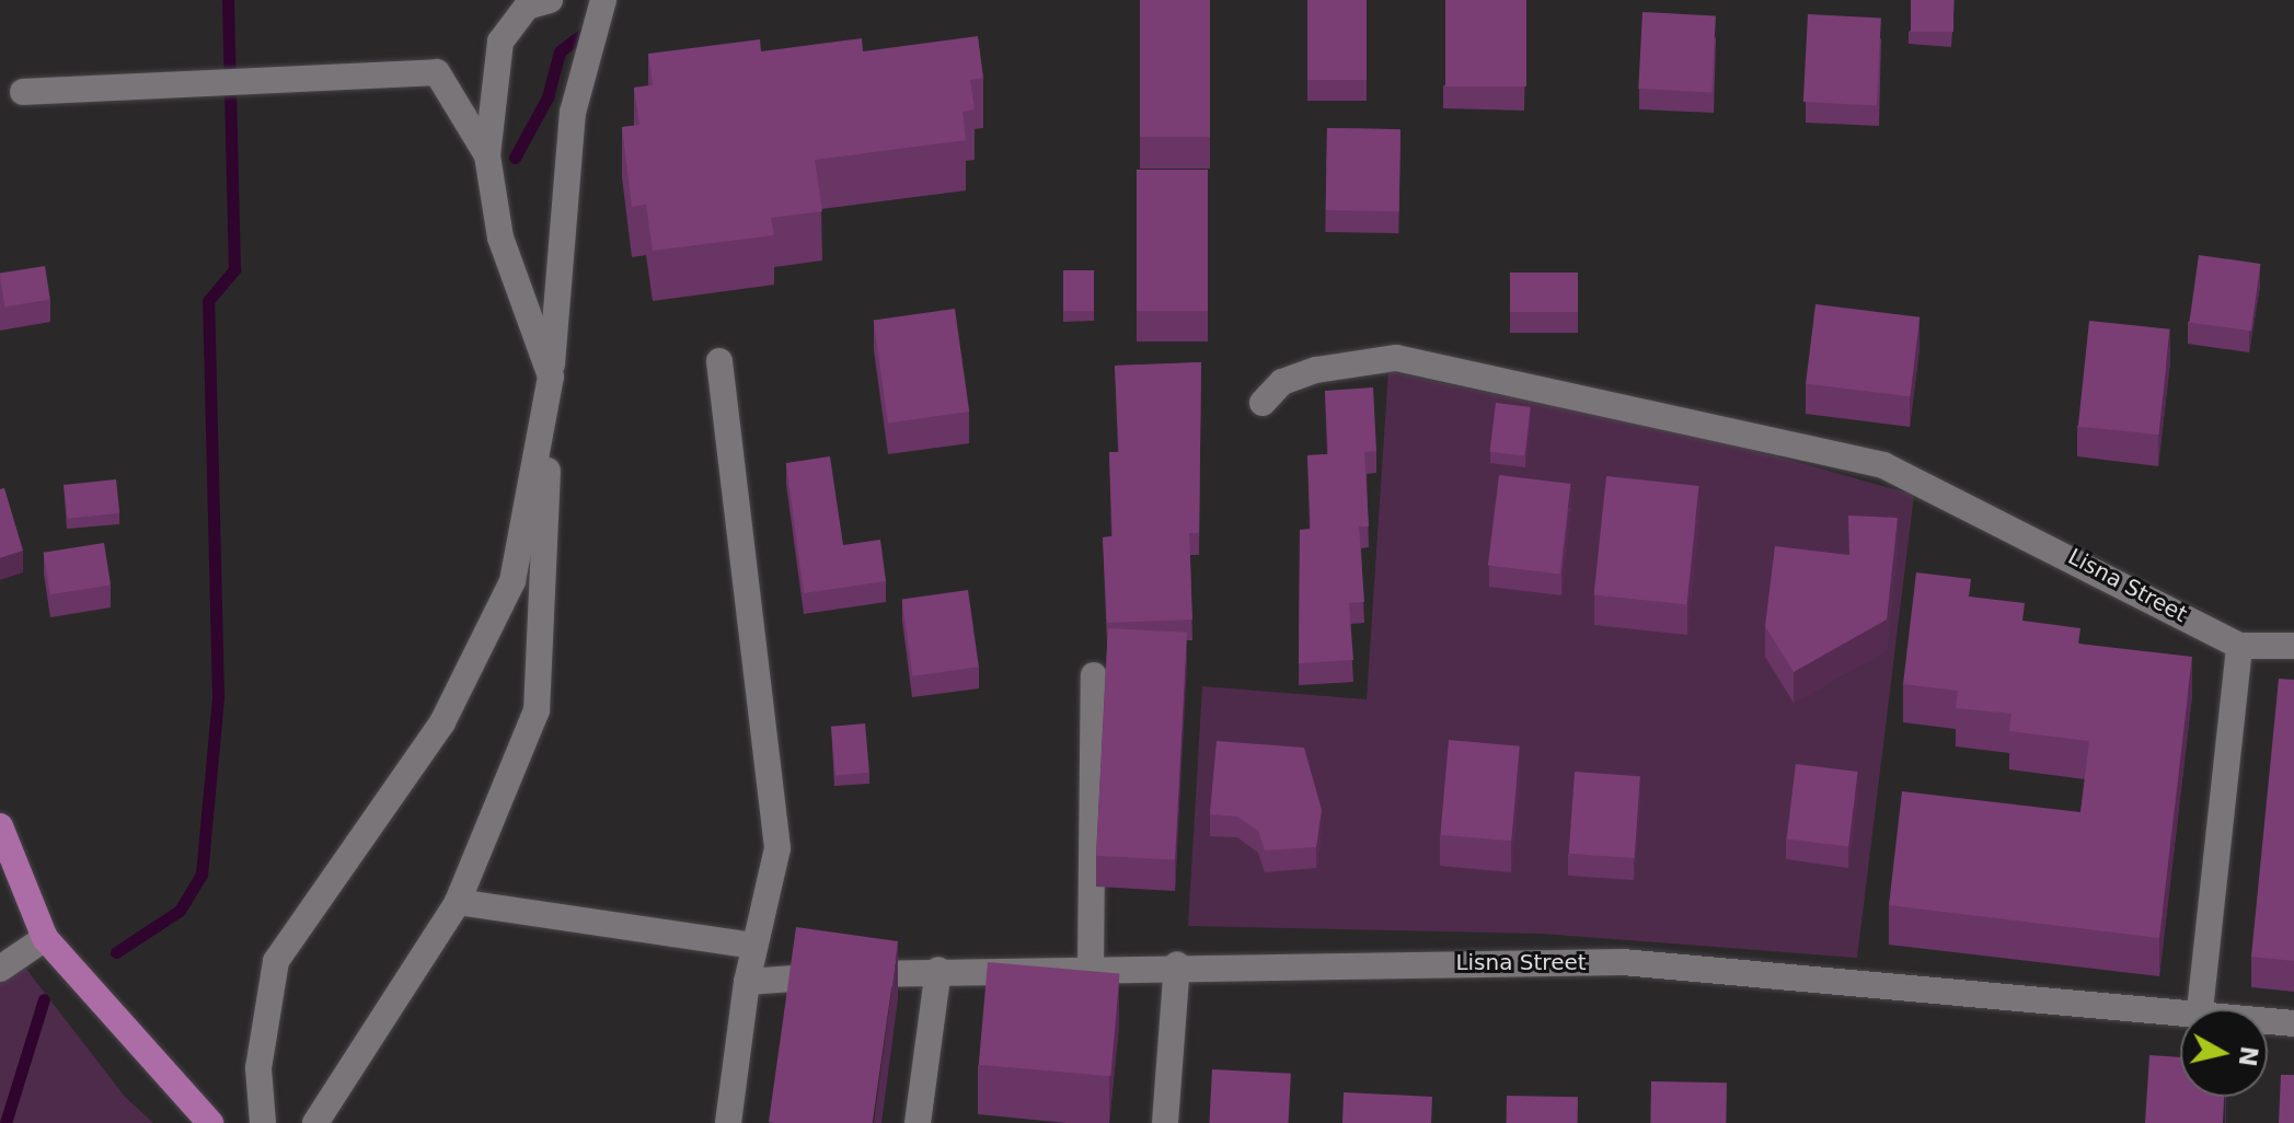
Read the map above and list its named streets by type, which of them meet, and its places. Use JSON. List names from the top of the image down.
{
  "streets": {
    "street": ["Lisna Street"]
  },
  "north": "right"
}
